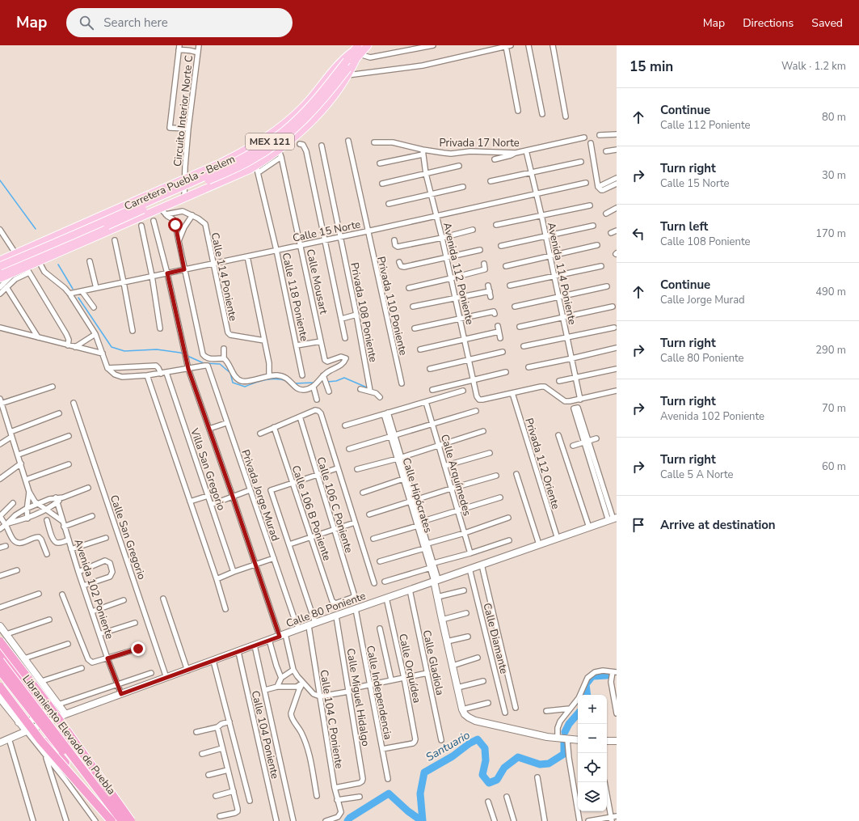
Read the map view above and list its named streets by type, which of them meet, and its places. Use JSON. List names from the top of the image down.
{
  "streets": {
    "highway": ["Libramiento Elevado de Puebla"],
    "main road": ["MEX 121", "Carretera Puebla - Belem"],
    "street": [
      "Circuito Interior Norte C",
      "Privada 17 Norte",
      "Calle 15 Norte",
      "Avenida 112 Poniente",
      "Avenida 114 Poniente",
      "Calle 114 Poniente",
      "Calle Mousart",
      "Calle 118 Poniente",
      "Privada 110 Poniente",
      "Privada 108 Poniente",
      "Privada 112 Oriente",
      "Villa San Gregorio",
      "Calle Arquímedes",
      "Privada Jorge Murad",
      "Calle Hipócrates",
      "Calle 106 C Poniente",
      "Calle 106 B Poniente",
      "Calle San Gregorio",
      "Avenida 102 Poniente",
      "Calle 80 Poniente",
      "Calle Diamante",
      "Calle Gladiola",
      "Calle Orquídea",
      "Calle Independencia",
      "Calle Miguel Hidalgo",
      "Calle 104 C Poniente",
      "Calle 104 Poniente"
    ]
  },
  "crossings": [
    ["Privada 17 Norte", "Avenida 112 Poniente"],
    ["Privada 17 Norte", "Avenida 114 Poniente"],
    ["Calle 15 Norte", "Avenida 112 Poniente"],
    ["Calle 15 Norte", "Avenida 114 Poniente"],
    ["Calle 15 Norte", "Calle 114 Poniente"],
    ["Calle 15 Norte", "Calle Mousart"],
    ["Calle 15 Norte", "Calle 118 Poniente"],
    ["Calle 15 Norte", "Privada 110 Poniente"],
    ["Calle 15 Norte", "Privada 108 Poniente"],
    ["Avenida 112 Poniente", "Privada 112 Oriente"],
    ["Privada 112 Oriente", "Calle 80 Poniente"],
    ["Privada Jorge Murad", "Calle 80 Poniente"],
    ["Calle Hipócrates", "Calle 80 Poniente"],
    ["Calle 106 C Poniente", "Calle 106 B Poniente"],
    ["Calle San Gregorio", "Calle 80 Poniente"],
    ["Avenida 102 Poniente", "Calle 80 Poniente"],
    ["Calle 80 Poniente", "Calle Diamante"],
    ["Calle 80 Poniente", "Calle Gladiola"],
    ["Calle 80 Poniente", "Calle Orquídea"],
    ["Calle 80 Poniente", "Calle Independencia"],
    ["Calle 80 Poniente", "Calle Miguel Hidalgo"],
    ["Calle 80 Poniente", "Calle 104 C Poniente"],
    ["Calle 80 Poniente", "Calle 104 Poniente"],
    ["Calle Orquídea", "Calle Independencia"],
    ["Calle Miguel Hidalgo", "Calle 104 C Poniente"]
  ],
  "water": ["Santuario"],
  "page": {
    "header": "Map",
    "search": "Search here",
    "nav": ["Map", "Directions", "Saved"],
    "heading": ["15 min", "Walk · 1.2 km"],
    "list": [
      ["Continue", "Calle 112 Poniente", "80 m"],
      ["Turn right", "Calle 15 Norte", "30 m"],
      ["Turn left", "Calle 108 Poniente", "170 m"],
      ["Continue", "Calle Jorge Murad", "490 m"],
      ["Turn right", "Calle 80 Poniente", "290 m"],
      ["Turn right", "Avenida 102 Poniente", "70 m"],
      ["Turn right", "Calle 5 A Norte", "60 m"],
      "Arrive at destination"
    ],
    "map_buttons": ["+", "−"]
  }
}
